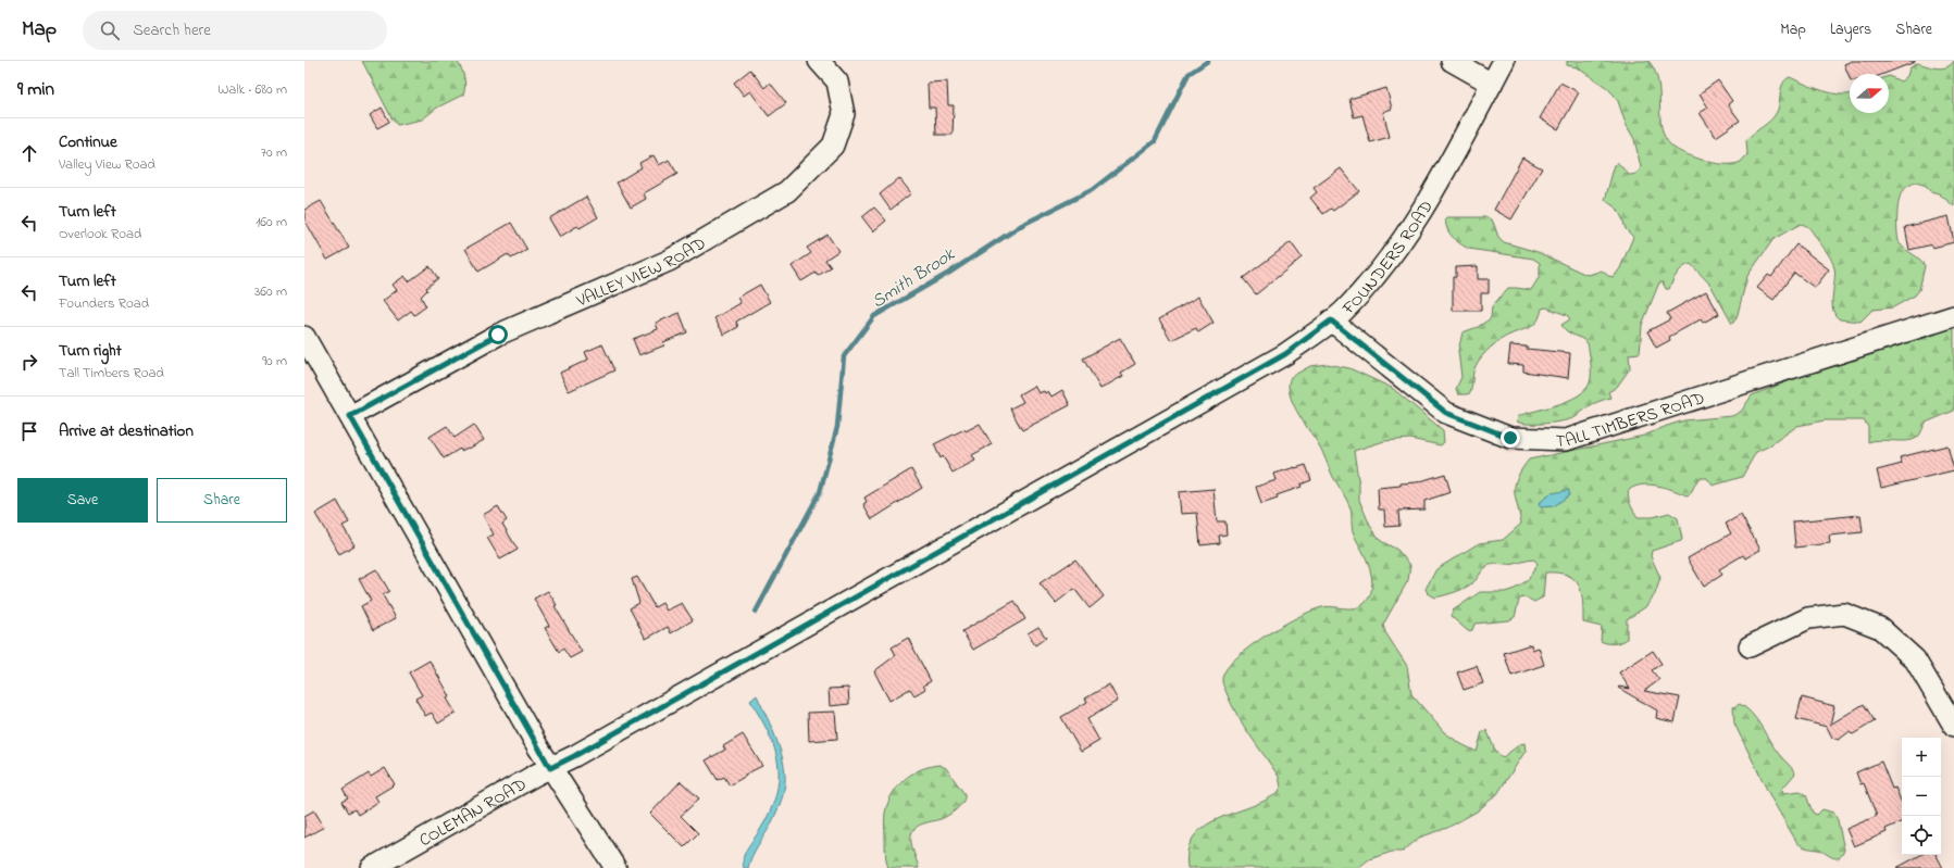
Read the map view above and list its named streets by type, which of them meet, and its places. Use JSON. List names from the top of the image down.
{
  "streets": {
    "street": [
      "FOUNDERS ROAD",
      "VALLEY VIEW ROAD",
      "TALL TIMBERS ROAD",
      "COLEMAN ROAD"
    ]
  },
  "crossings": [
    ["FOUNDERS ROAD", "TALL TIMBERS ROAD"],
    ["FOUNDERS ROAD", "COLEMAN ROAD"]
  ],
  "water": ["Smith Brook"],
  "north": "right",
  "page": {
    "header": "Map",
    "search": "Search here",
    "nav": ["Map", "Layers", "Share"],
    "heading": ["9 min", "Walk · 680 m"],
    "list": [
      ["Continue", "Valley View Road", "70 m"],
      ["Turn left", "Overlook Road", "160 m"],
      ["Turn left", "Founders Road", "360 m"],
      ["Turn right", "Tall Timbers Road", "90 m"],
      "Arrive at destination"
    ],
    "buttons": ["Save", "Share"],
    "map_buttons": ["+", "−"]
  }
}
